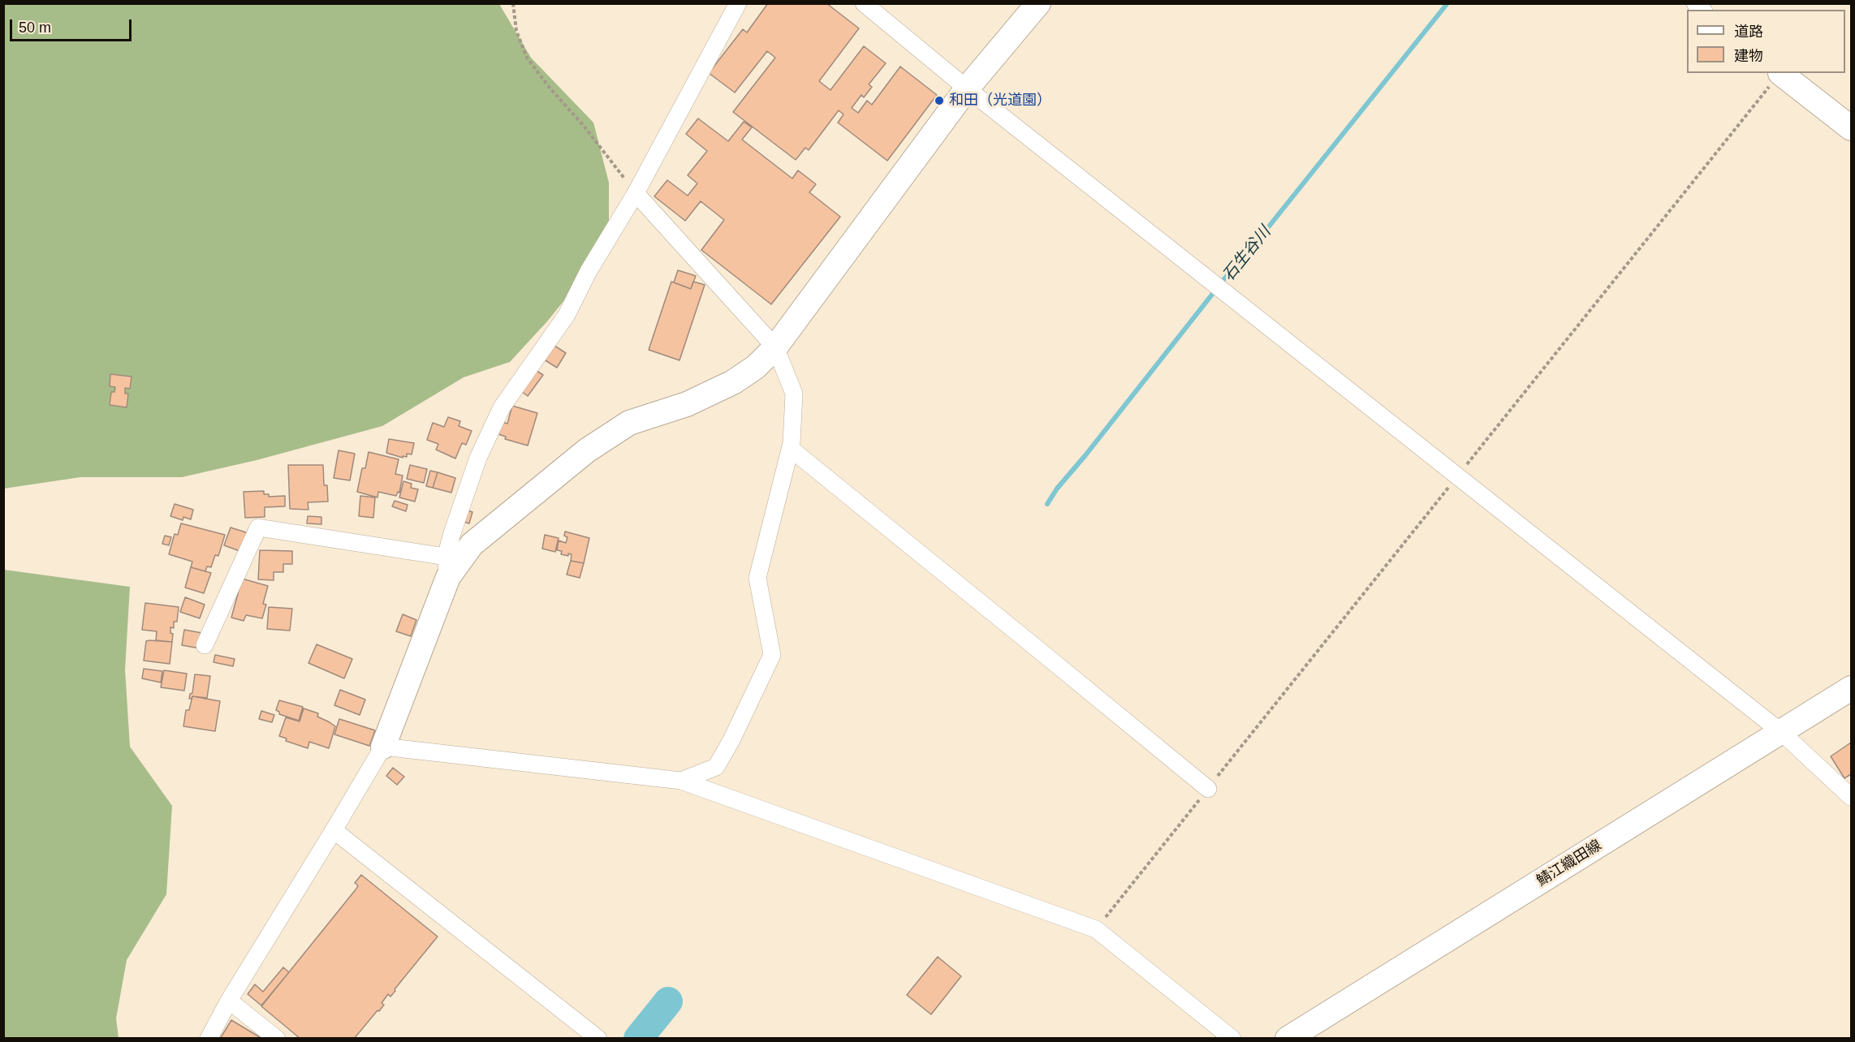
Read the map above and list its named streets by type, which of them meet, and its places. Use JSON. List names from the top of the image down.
{
  "streets": {
    "street": ["鯖江織田線"]
  },
  "water": ["石生谷川"],
  "places": ["和田（光道園）"],
  "legend": ["道路", "建物"],
  "scale_bar": "50 m"
}
